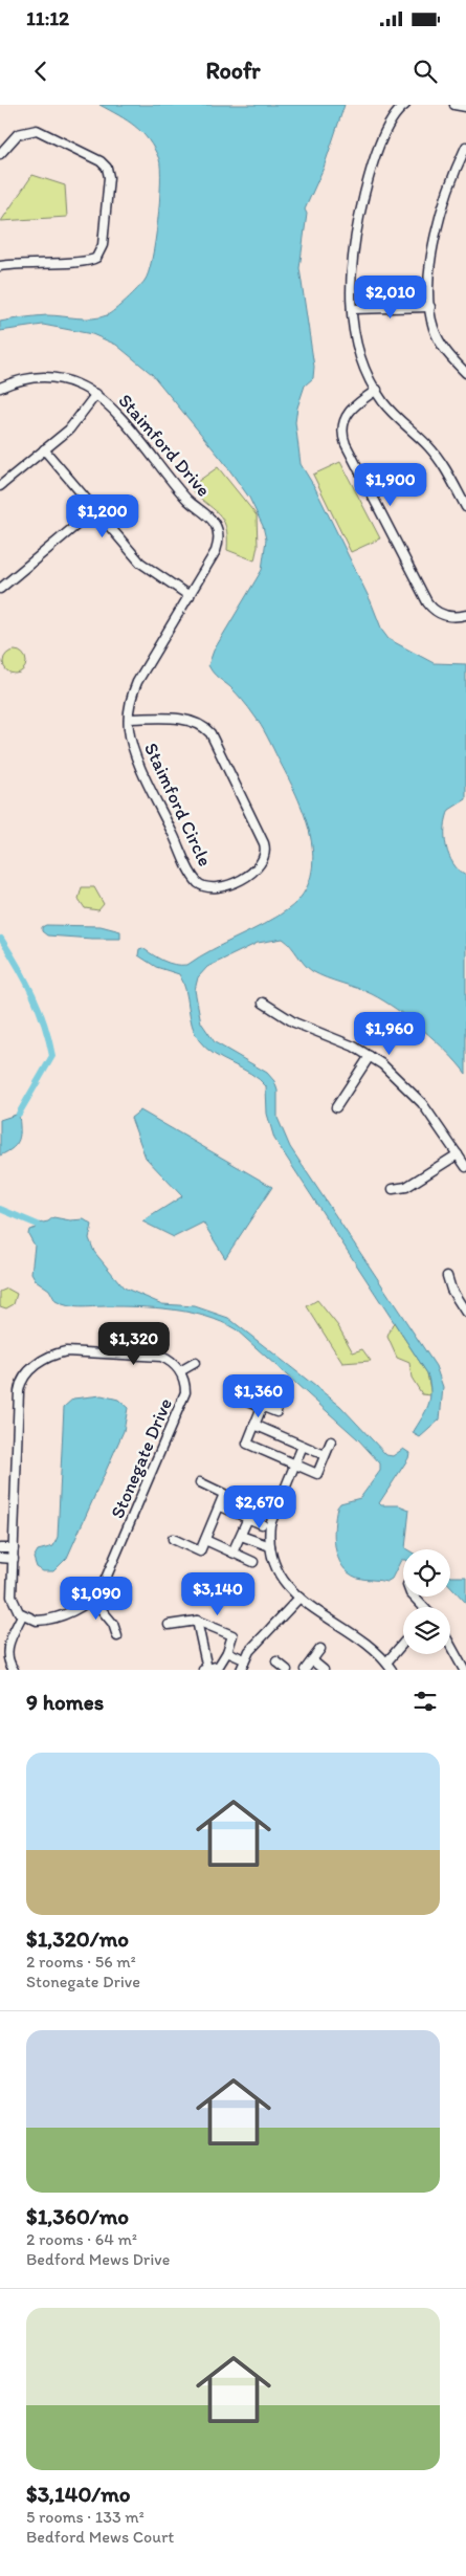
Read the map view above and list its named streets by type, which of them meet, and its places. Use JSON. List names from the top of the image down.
{
  "streets": {
    "street": ["Staimford Drive", "Staimford Circle", "Stonegate Drive"]
  },
  "crossings": [
    ["Staimford Drive", "Staimford Circle"]
  ],
  "page": {
    "status": "11:12",
    "header": "Roofr",
    "price": [
      "$2,010",
      "$1,900",
      "$1,200",
      "$1,960",
      "$1,320",
      "$1,360",
      "$2,670",
      "$3,140",
      "$1,090"
    ],
    "heading": "9 homes",
    "list": [
      {
        "name": "$1,320/mo",
        "note": "2 rooms · 56 m² · Stonegate Drive"
      },
      {
        "name": "$1,360/mo",
        "note": "2 rooms · 64 m² · Bedford Mews Drive"
      },
      {
        "name": "$3,140/mo",
        "note": "5 rooms · 133 m² · Bedford Mews Court"
      }
    ]
  }
}
